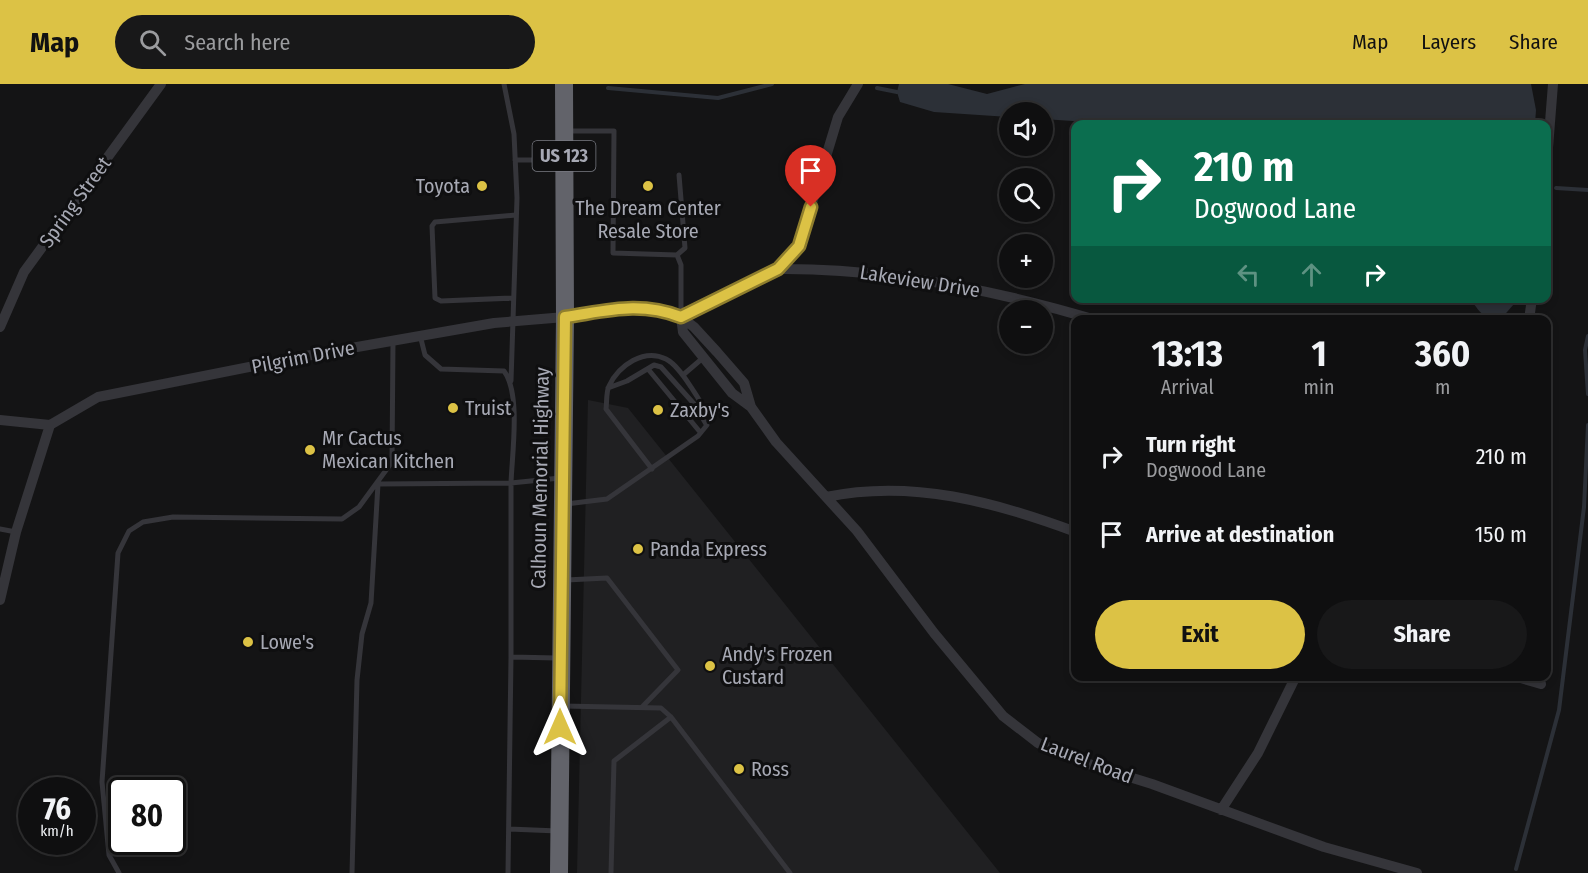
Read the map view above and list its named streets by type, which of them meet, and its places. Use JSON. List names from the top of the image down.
{
  "streets": {
    "highway": ["US 123", "Calhoun Memorial Highway"],
    "street": [
      "Spring Street",
      "Lakeview Drive",
      "Pilgrim Drive",
      "Laurel Road"
    ]
  },
  "crossings": [
    ["Pilgrim Drive", "Calhoun Memorial Highway"],
    ["Pilgrim Drive", "Laurel Road"]
  ],
  "places": [
    "Toyota",
    "The Dream Center Resale Store",
    "Truist",
    "Zaxby's",
    "Mr Cactus Mexican Kitchen",
    "Panda Express",
    "Lowe's",
    "Andy's Frozen Custard",
    "Ross"
  ],
  "page": {
    "header": "Map",
    "search": "Search here",
    "nav": ["Map", "Layers", "Share"],
    "map_buttons": ["+", "−"],
    "turn": ["210 m", "Dogwood Lane"],
    "eta": [
      "13:13",
      "Arrival",
      "1",
      "min",
      "360",
      "m"
    ],
    "list": [
      {
        "name": "Turn right",
        "note": "Dogwood Lane",
        "value": "210 m"
      },
      {
        "name": "Arrive at destination",
        "value": "150 m"
      }
    ],
    "buttons": ["Exit", "Share"],
    "speed": "76 km/h",
    "limit": "80"
  }
}
